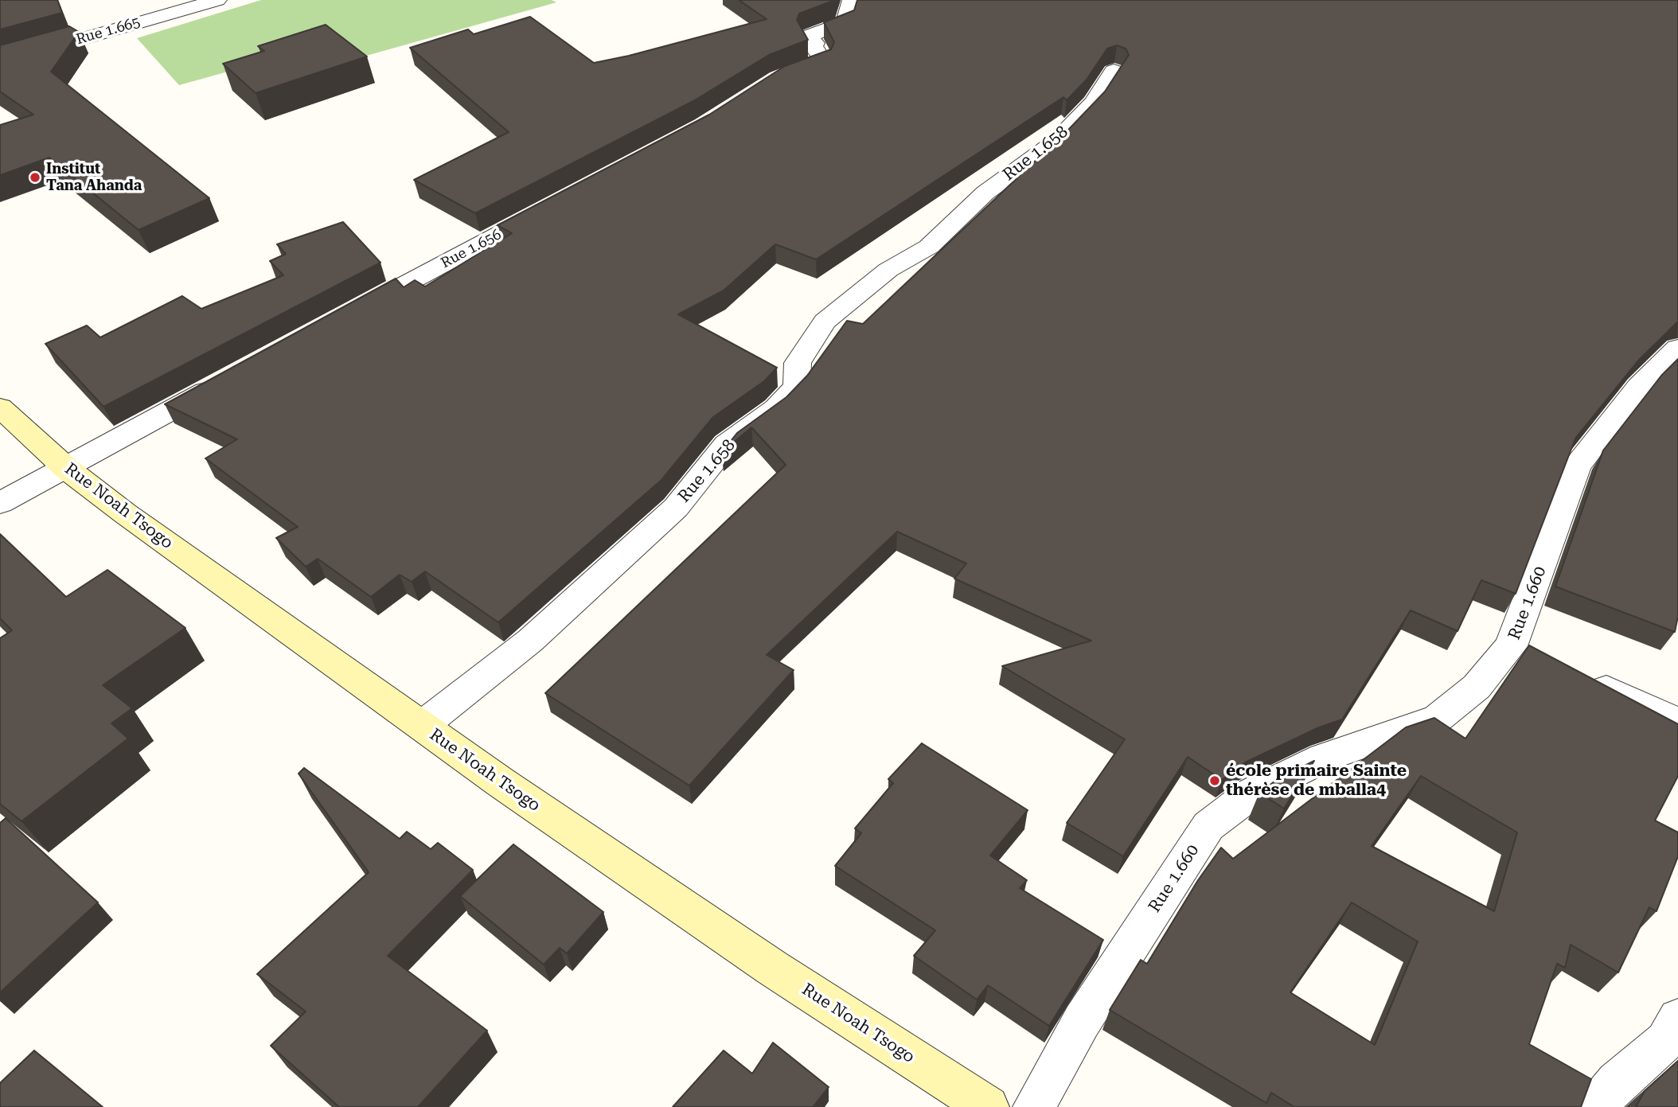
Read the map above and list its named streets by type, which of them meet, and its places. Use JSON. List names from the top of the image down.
{
  "streets": {
    "main road": ["Rue Noah Tsogo"],
    "street": [
      "Rue 1.665",
      "Rue 1.658",
      "Rue 1.656",
      "Rue 1.660"
    ]
  },
  "crossings": [
    ["Rue 1.658", "Rue Noah Tsogo"]
  ],
  "places": ["Institut Tana Ahanda", "école primaire Sainte thérèse de mballa4"]
}
